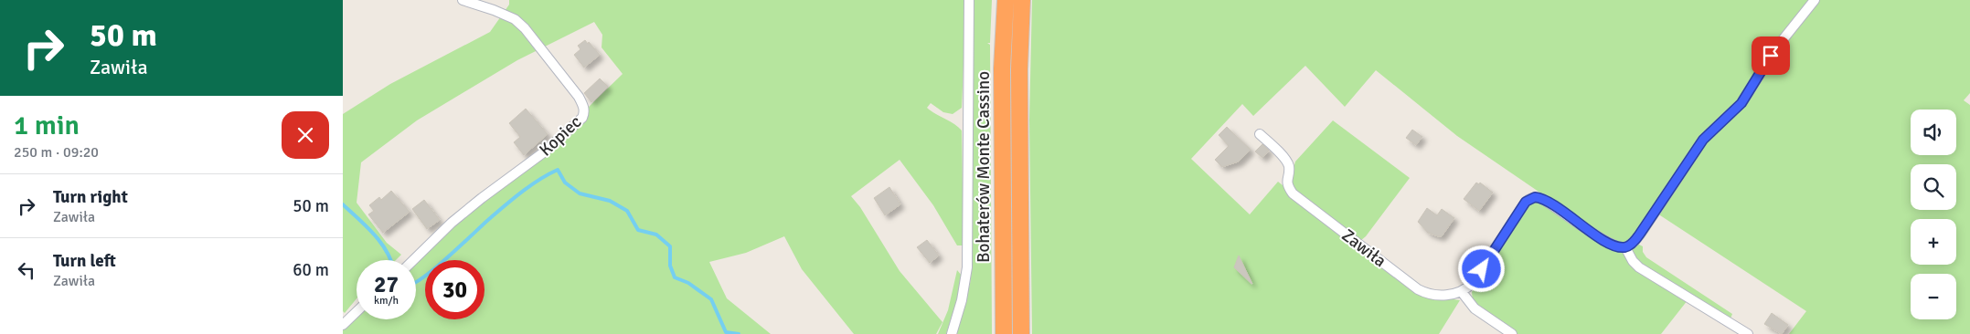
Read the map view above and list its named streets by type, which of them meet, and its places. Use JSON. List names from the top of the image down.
{
  "streets": {
    "highway": ["Bohaterów Monte Cassino"],
    "street": ["Kopiec", "Zawiła"]
  },
  "page": {
    "turn": ["50 m", "Zawiła"],
    "heading": ["1 min", "250 m · 09:20"],
    "map_buttons": ["+", "−"],
    "list": [
      {
        "name": "Turn right",
        "note": "Zawiła",
        "value": "50 m"
      },
      {
        "name": "Turn left",
        "note": "Zawiła",
        "value": "60 m"
      }
    ],
    "speed": "27 km/h",
    "limit": "30"
  }
}
